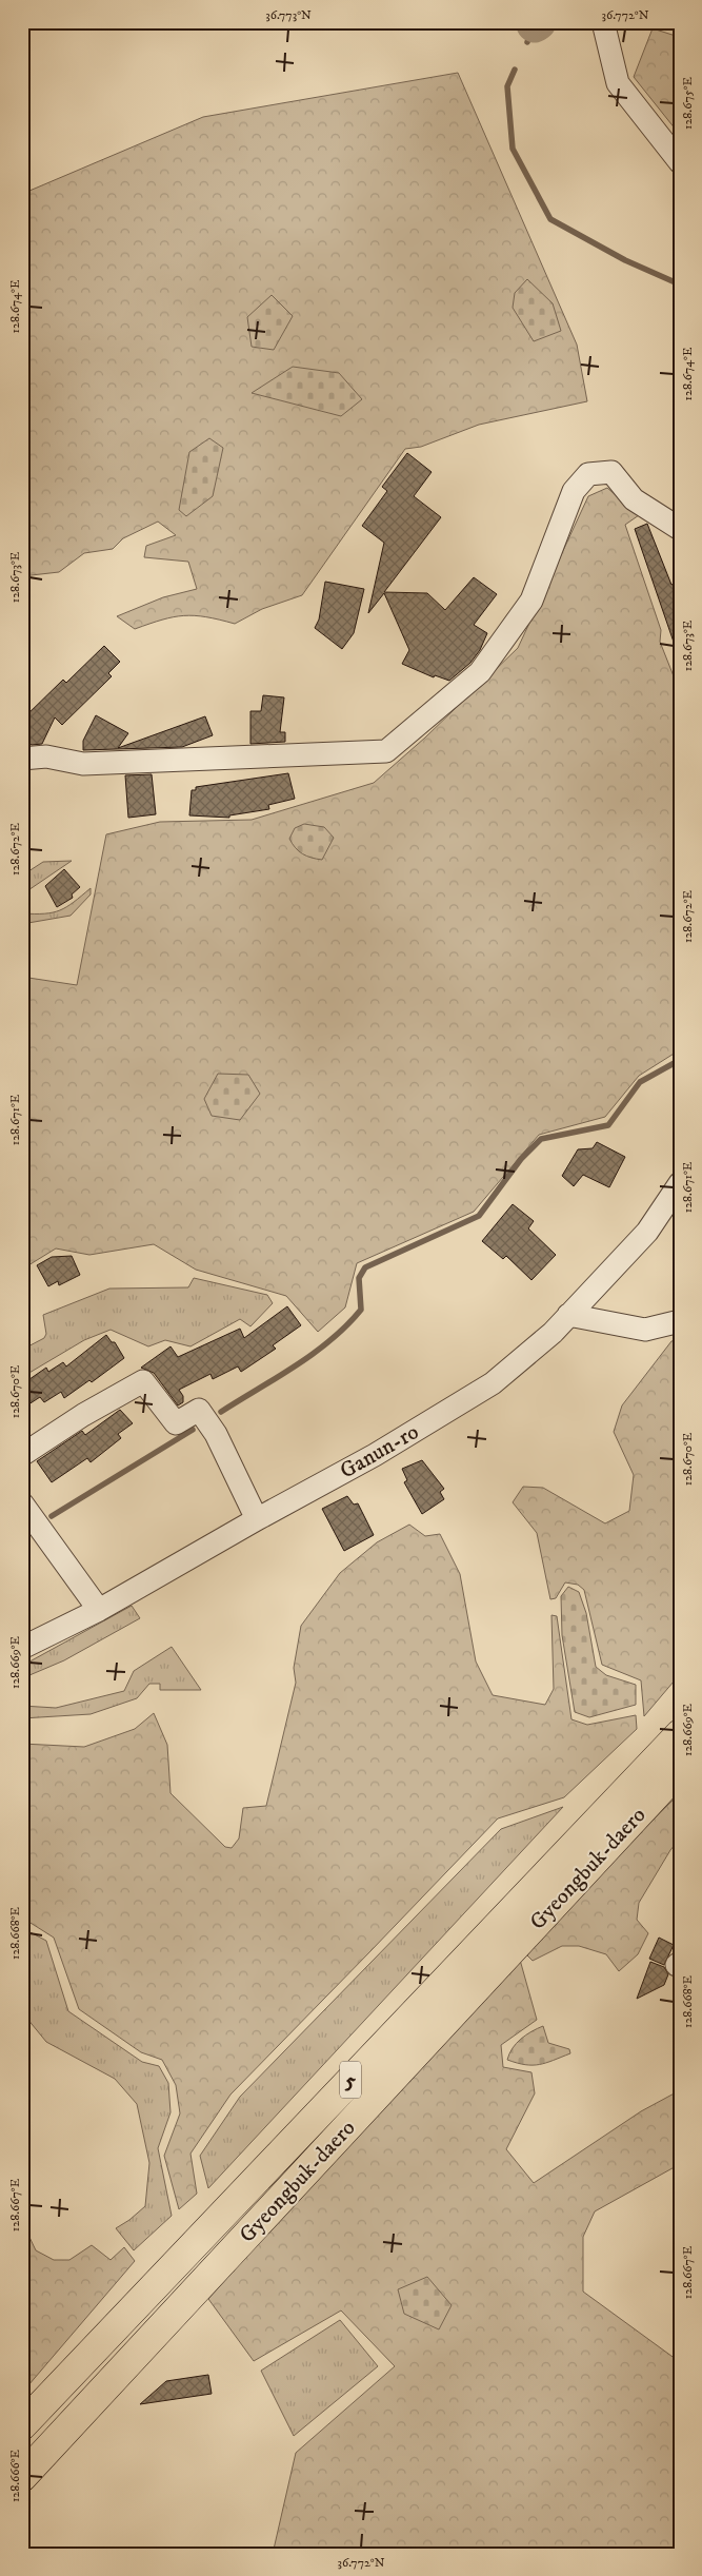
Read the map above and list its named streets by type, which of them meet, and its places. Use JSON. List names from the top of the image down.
{
  "streets": {
    "highway": ["Gyeongbuk-daero", "5"],
    "street": ["Ganun-ro"]
  },
  "coordinates": [
    "36.773°N",
    "36.772°N",
    "128.675°E",
    "128.674°E",
    "128.673°E",
    "128.672°E",
    "128.671°E",
    "128.670°E",
    "128.669°E",
    "128.668°E",
    "128.667°E",
    "128.666°E"
  ]
}
